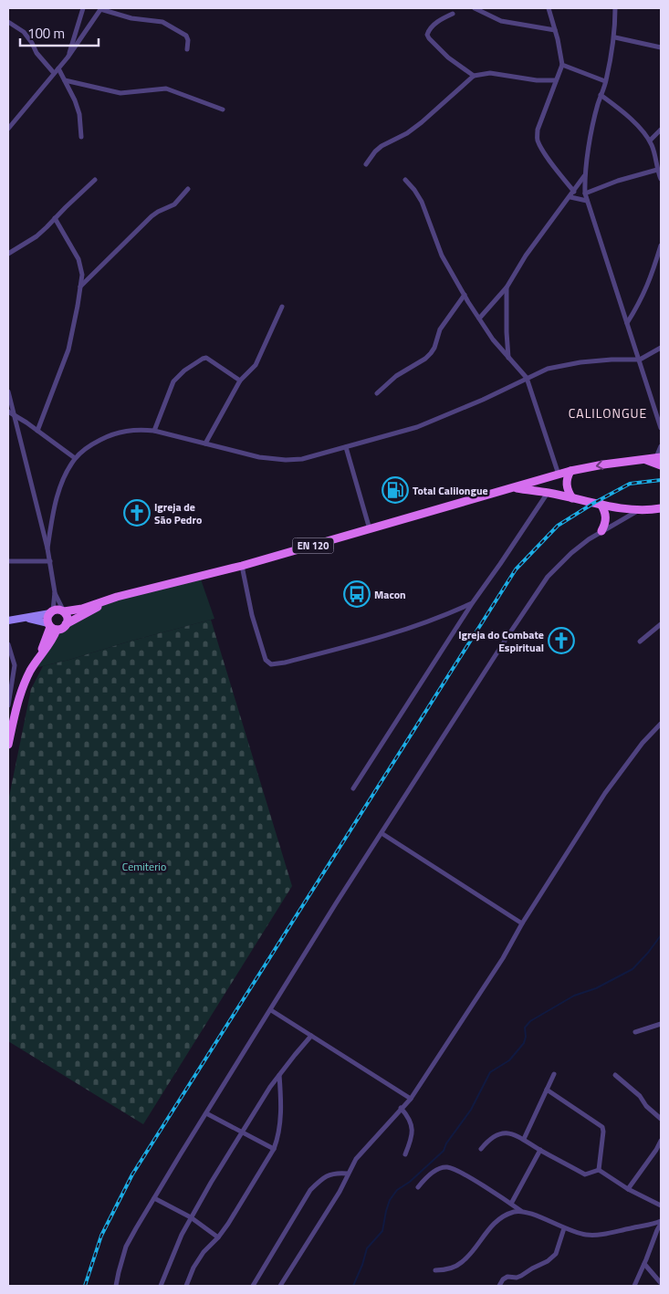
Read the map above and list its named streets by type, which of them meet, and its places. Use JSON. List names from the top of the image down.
{
  "streets": {
    "main road": ["EN 120"]
  },
  "districts": ["CALILONGUE"],
  "parks": ["Cemiterio"],
  "places": {
    "fuel station": ["Total Calilongue"],
    "church": ["Igreja de São Pedro", "Igreja do Combate Espiritual"],
    "bus stop": ["Macon"]
  },
  "scale_bar": "100 m"
}
